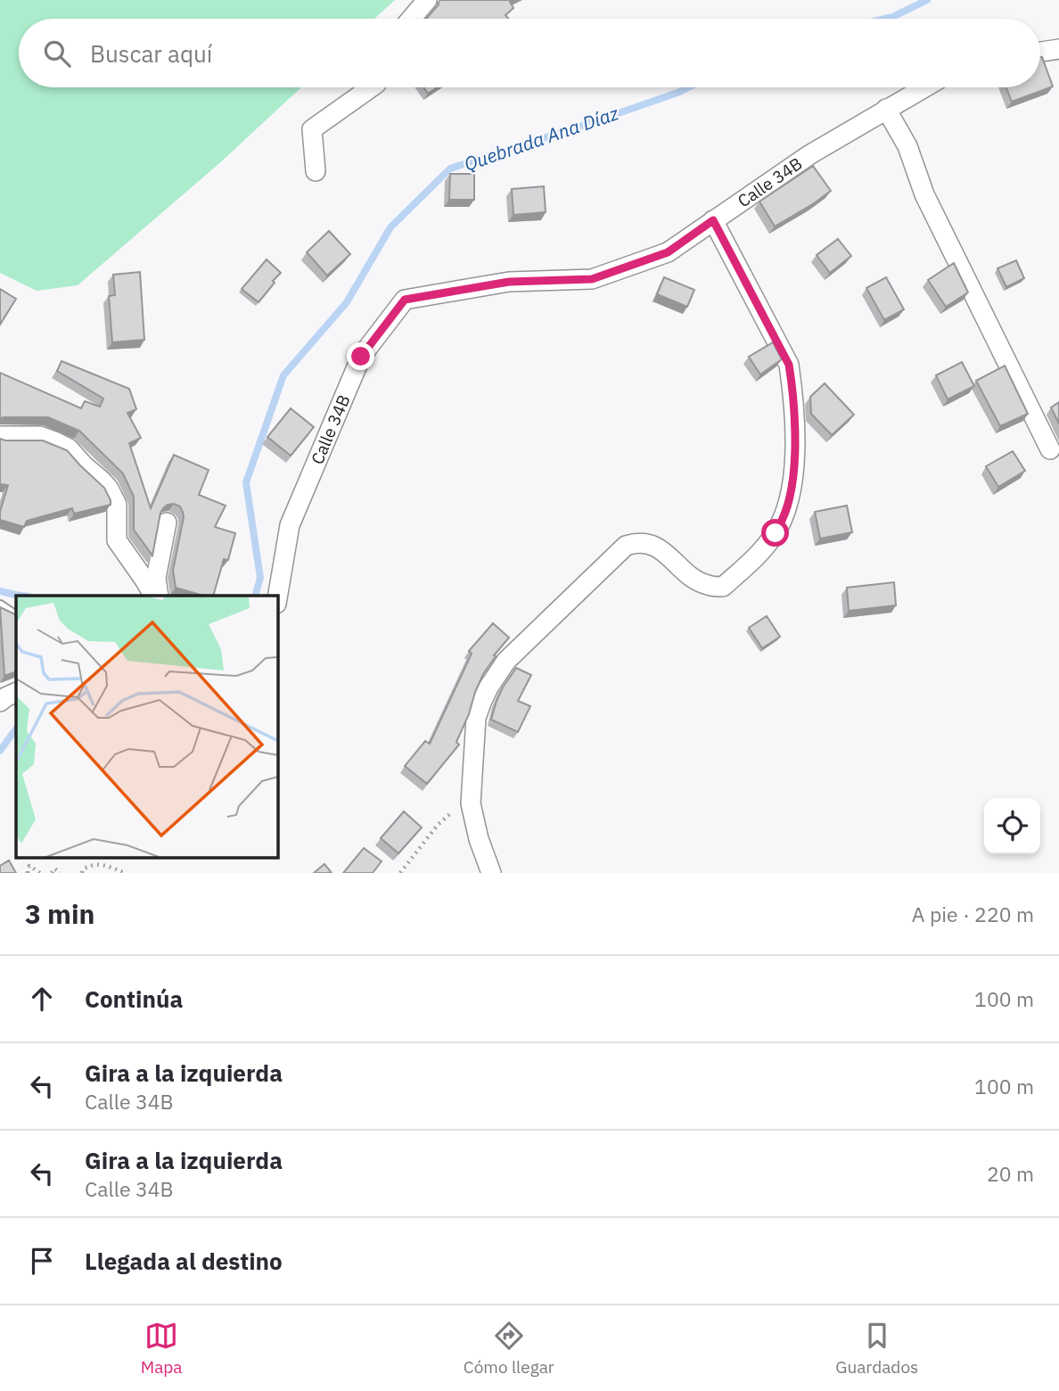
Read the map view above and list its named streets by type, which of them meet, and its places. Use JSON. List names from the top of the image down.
{
  "streets": {
    "street": ["Calle 34B"]
  },
  "water": ["Quebrada Ana Díaz"],
  "page": {
    "search": "Buscar aquí",
    "heading": ["3 min", "A pie · 220 m"],
    "list": [
      ["Continúa", "100 m"],
      ["Gira a la izquierda", "Calle 34B", "100 m"],
      ["Gira a la izquierda", "Calle 34B", "20 m"],
      "Llegada al destino"
    ],
    "nav": ["Mapa", "Cómo llegar", "Guardados"]
  }
}
